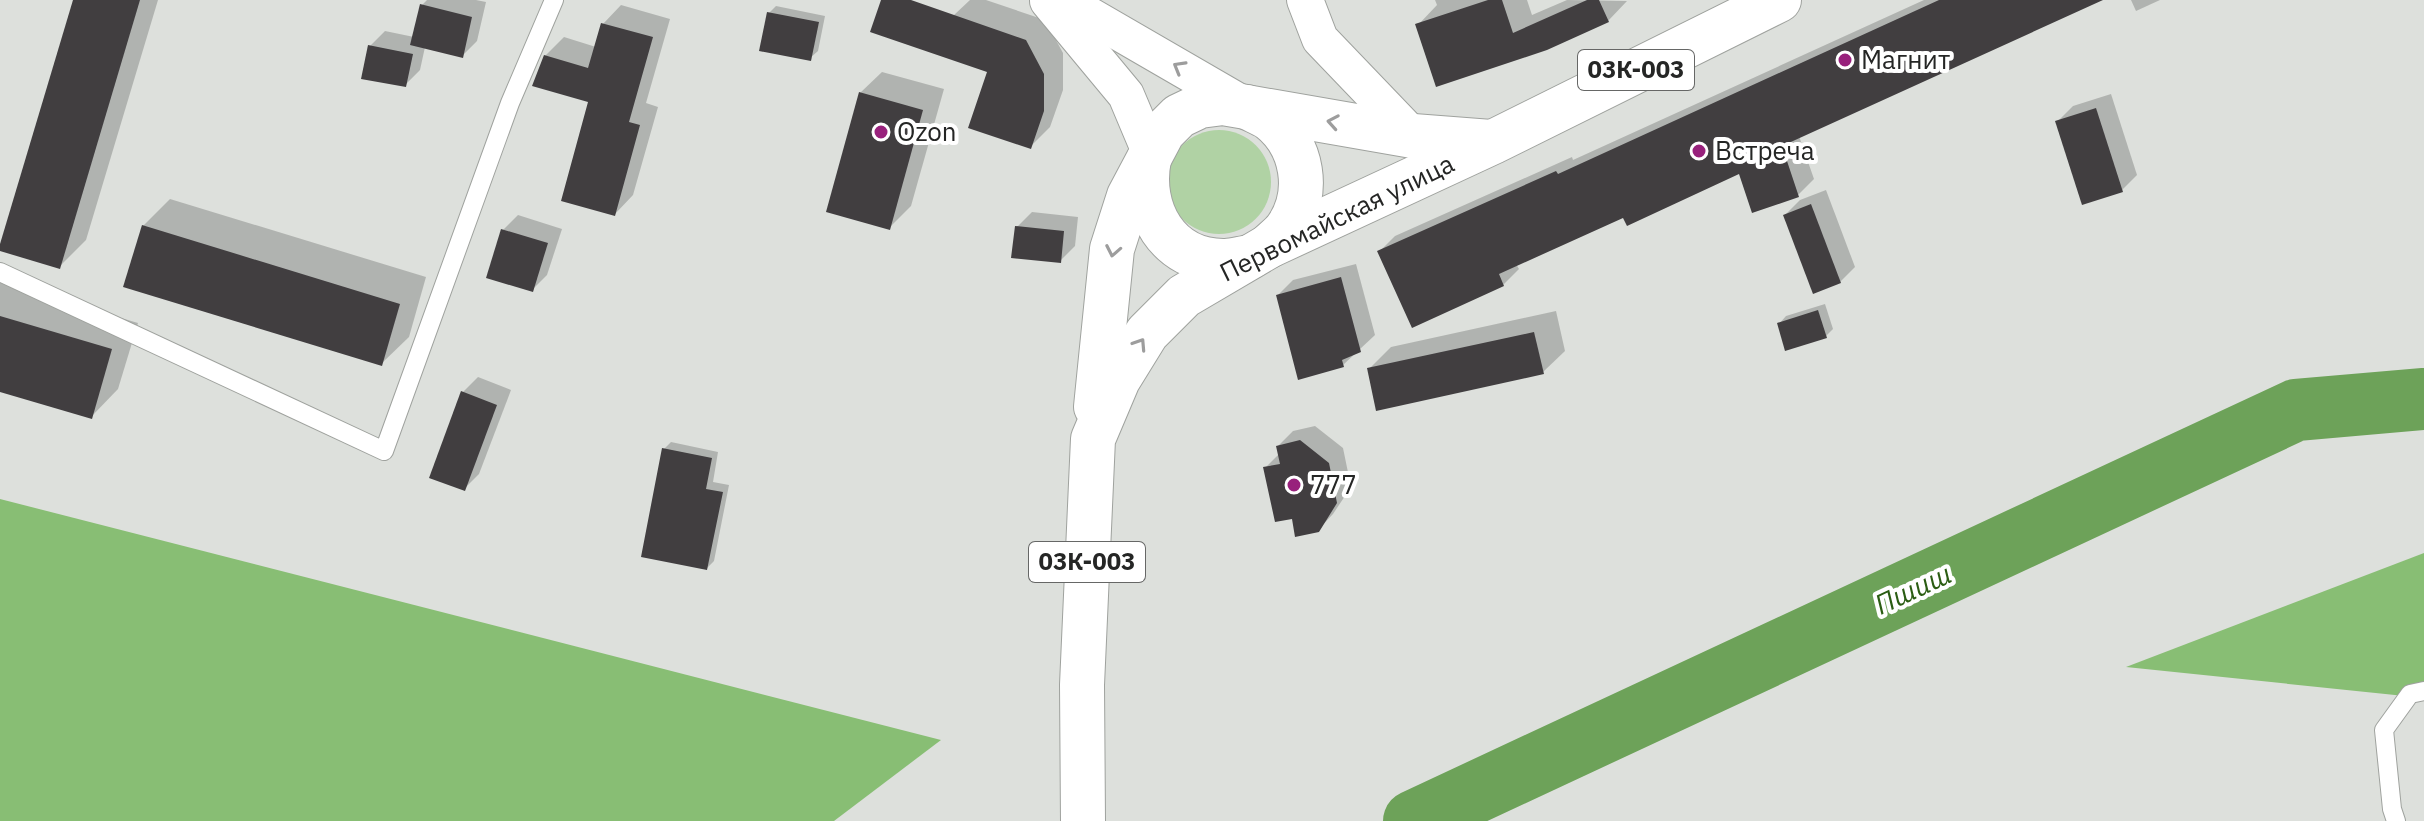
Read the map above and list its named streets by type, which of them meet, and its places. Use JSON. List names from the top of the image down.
{
  "streets": {
    "main road": ["03К-003", "Первомайская улица"]
  },
  "crossings": [
    ["03К-003", "Первомайская улица"]
  ],
  "water": ["Пшиш"],
  "places": [
    "Магнит",
    "Ozon",
    "Встреча",
    "777"
  ]
}
